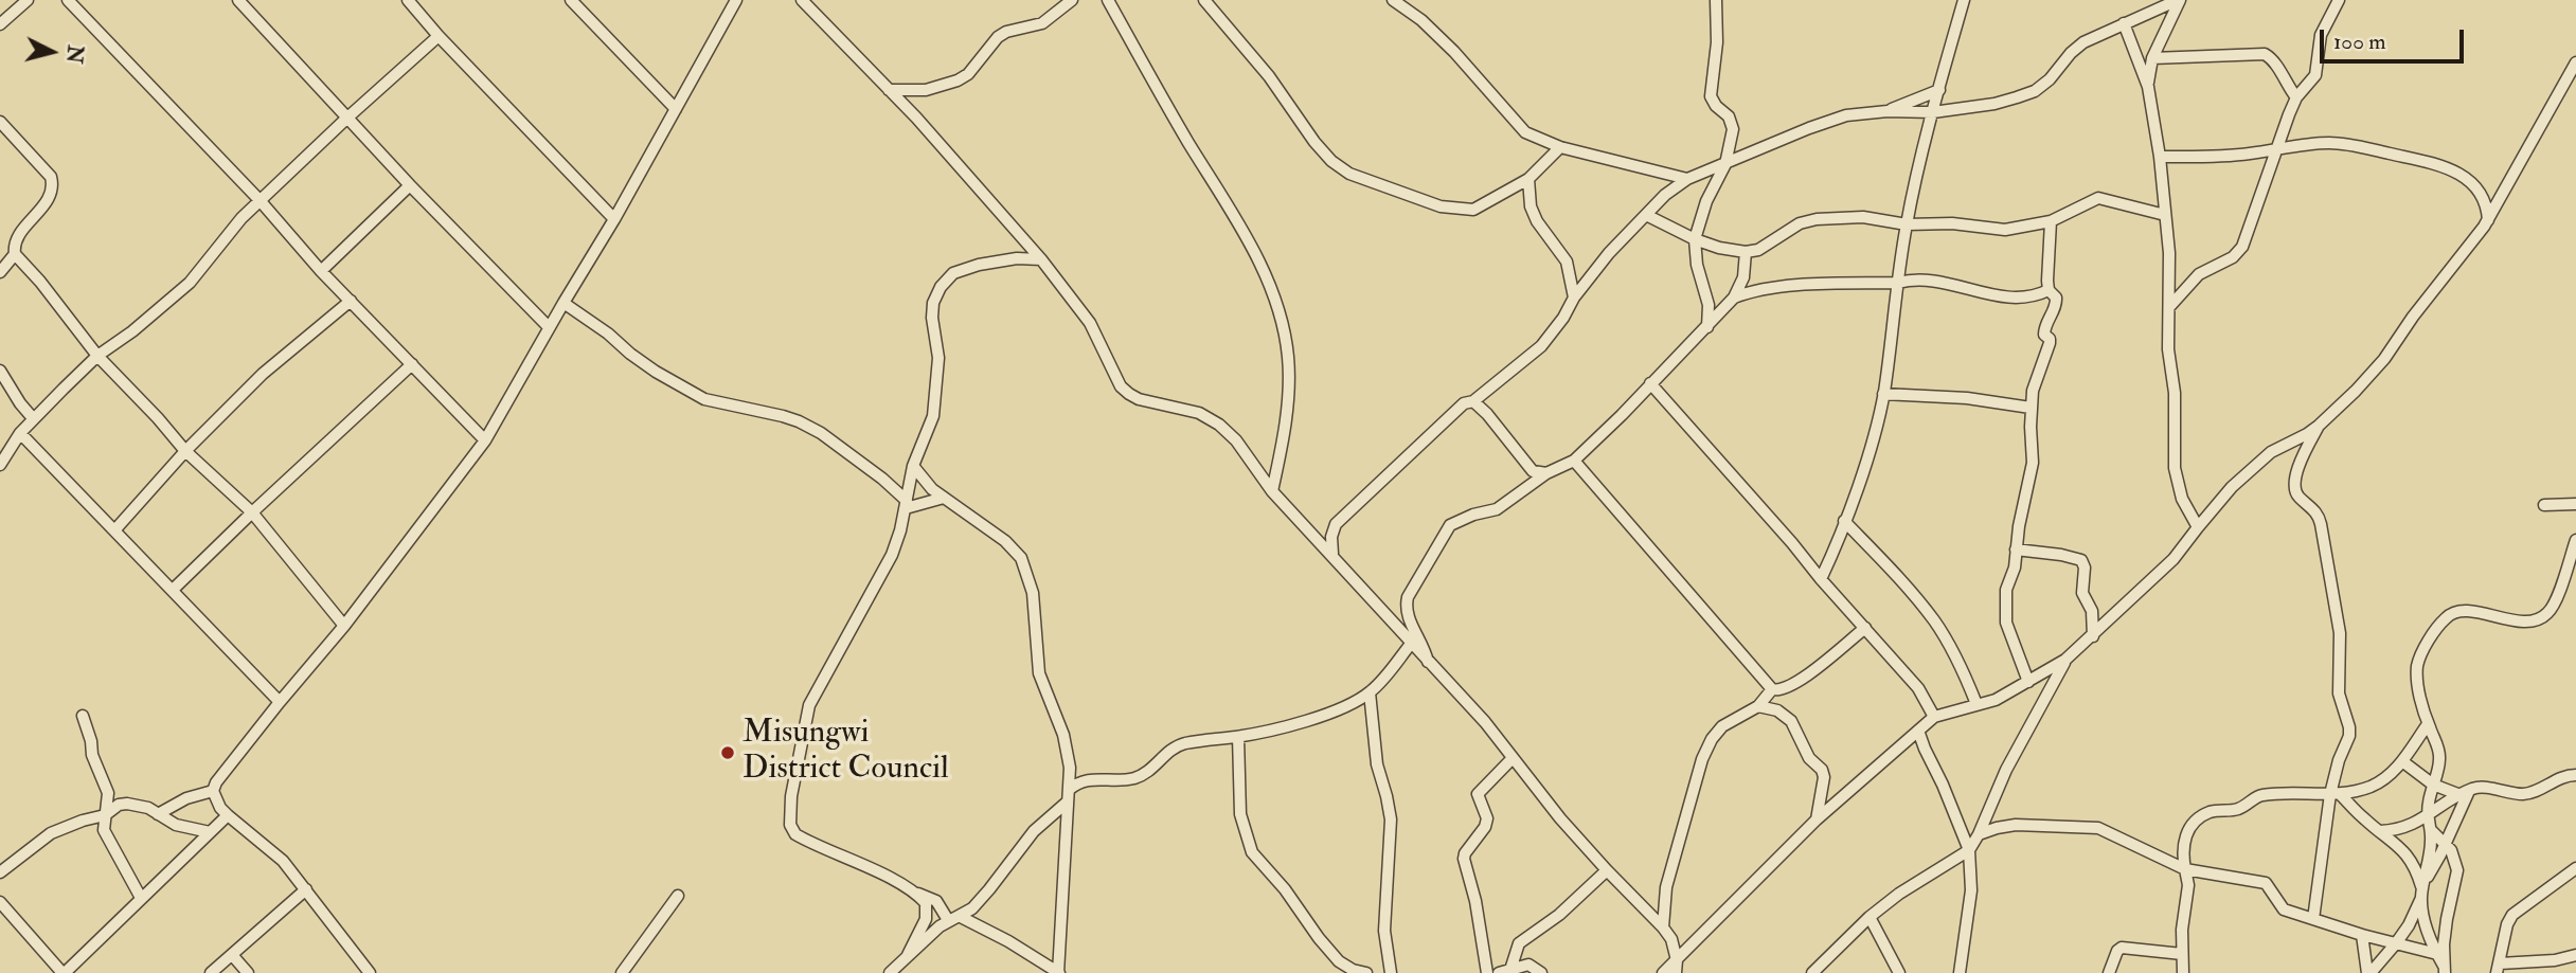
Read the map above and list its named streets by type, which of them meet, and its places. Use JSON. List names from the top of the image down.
{
  "places": ["Misungwi District Council"],
  "scale_bar": "100 m",
  "north": "right"
}
